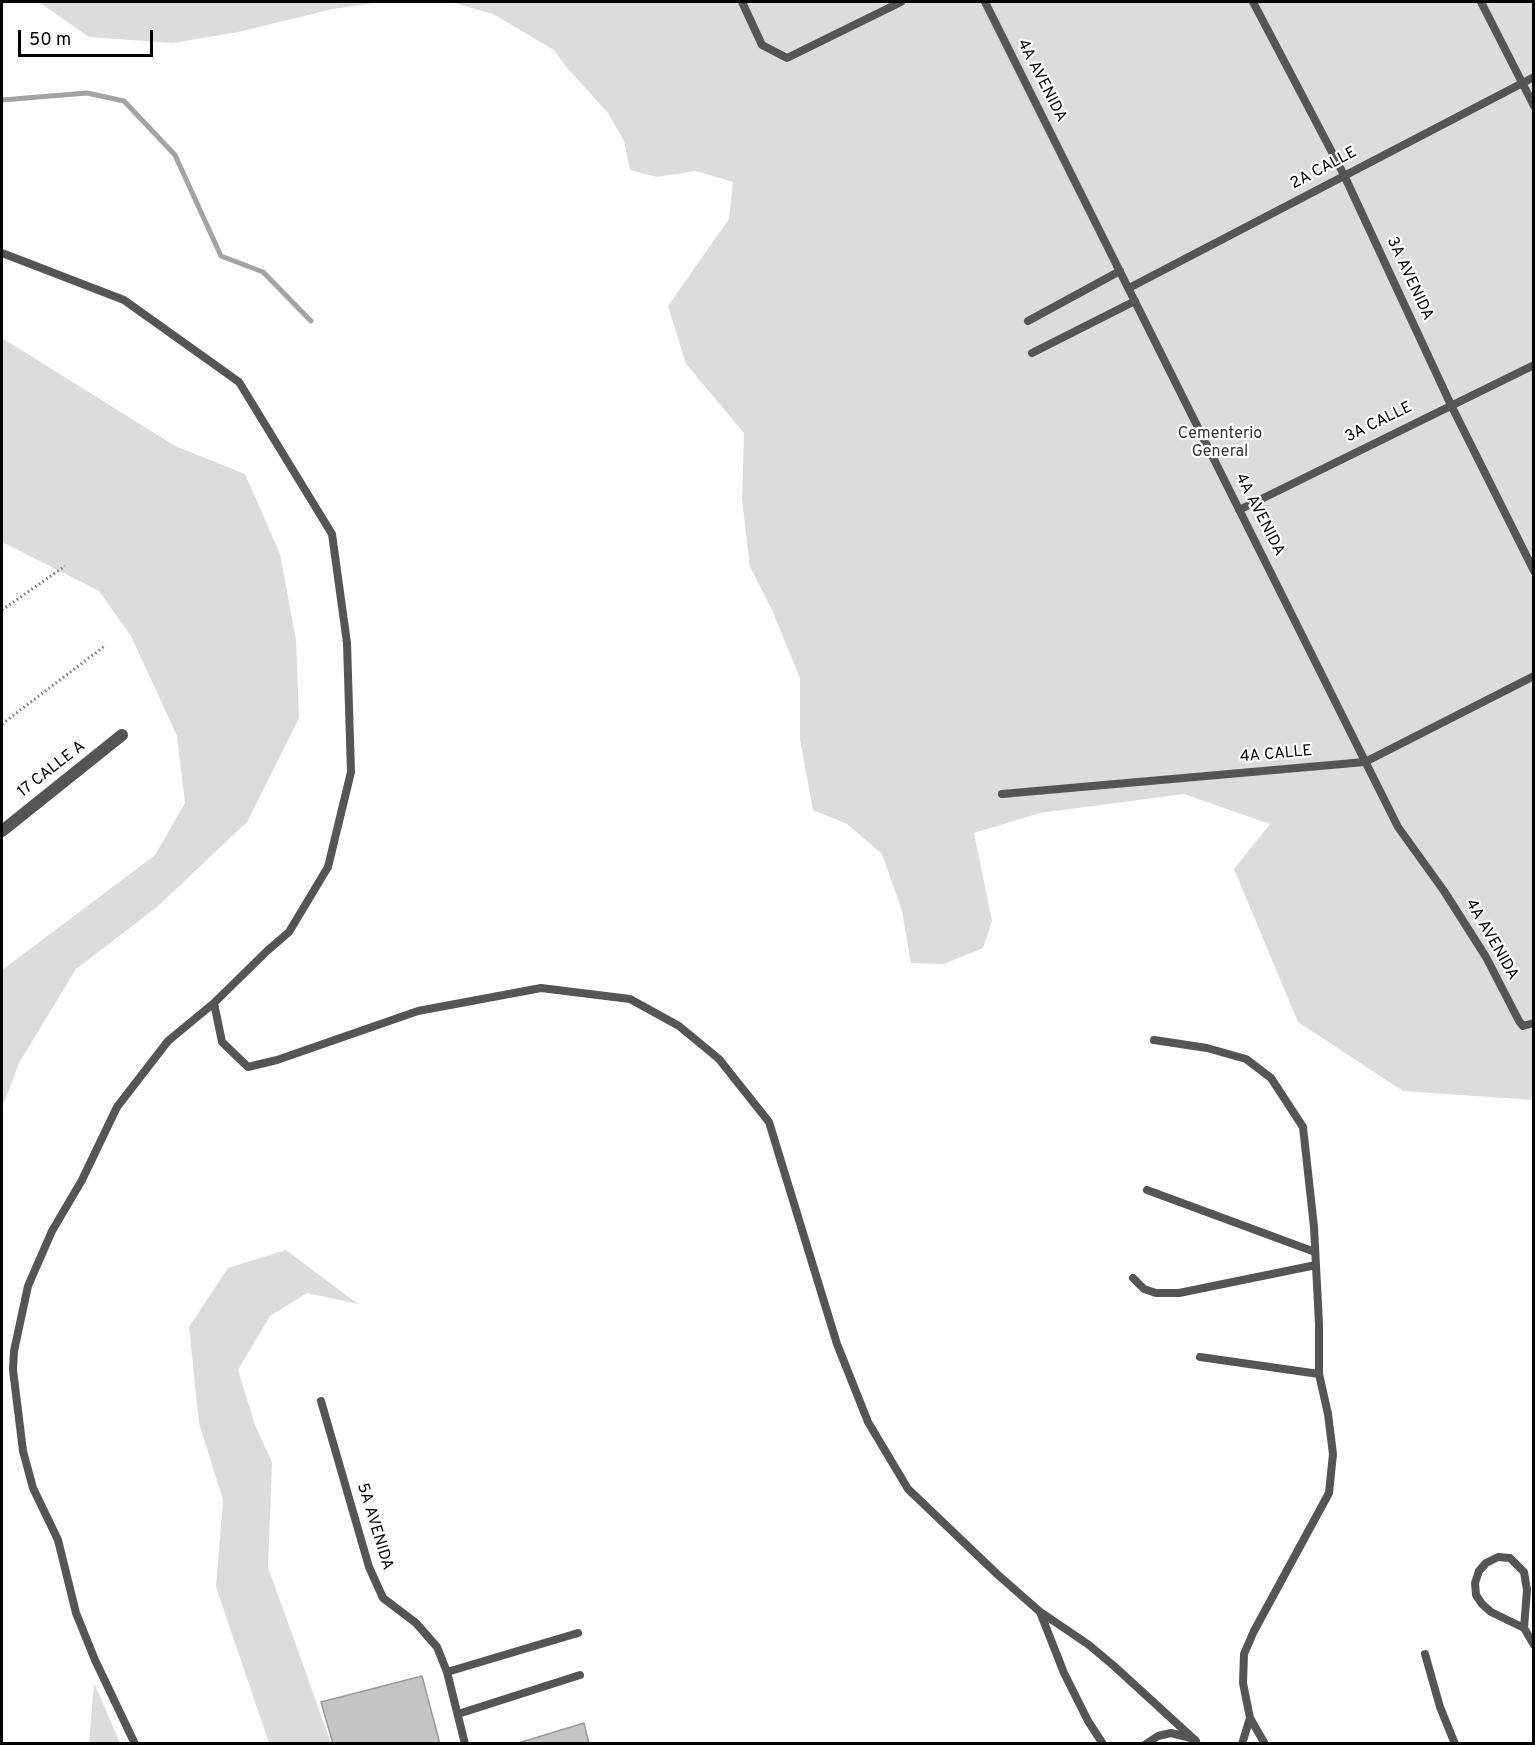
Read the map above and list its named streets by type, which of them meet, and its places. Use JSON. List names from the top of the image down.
{
  "streets": {
    "street": ["17 CALLE A"],
    "lane": [
      "4A AVENIDA",
      "2A CALLE",
      "3A AVENIDA",
      "3A CALLE",
      "4A CALLE",
      "5A AVENIDA"
    ]
  },
  "crossings": [
    ["4A AVENIDA", "2A CALLE"],
    ["4A AVENIDA", "3A CALLE"],
    ["4A AVENIDA", "4A CALLE"],
    ["2A CALLE", "3A AVENIDA"],
    ["3A AVENIDA", "3A CALLE"]
  ],
  "parks": ["Cementerio General"],
  "scale_bar": "50 m"
}
